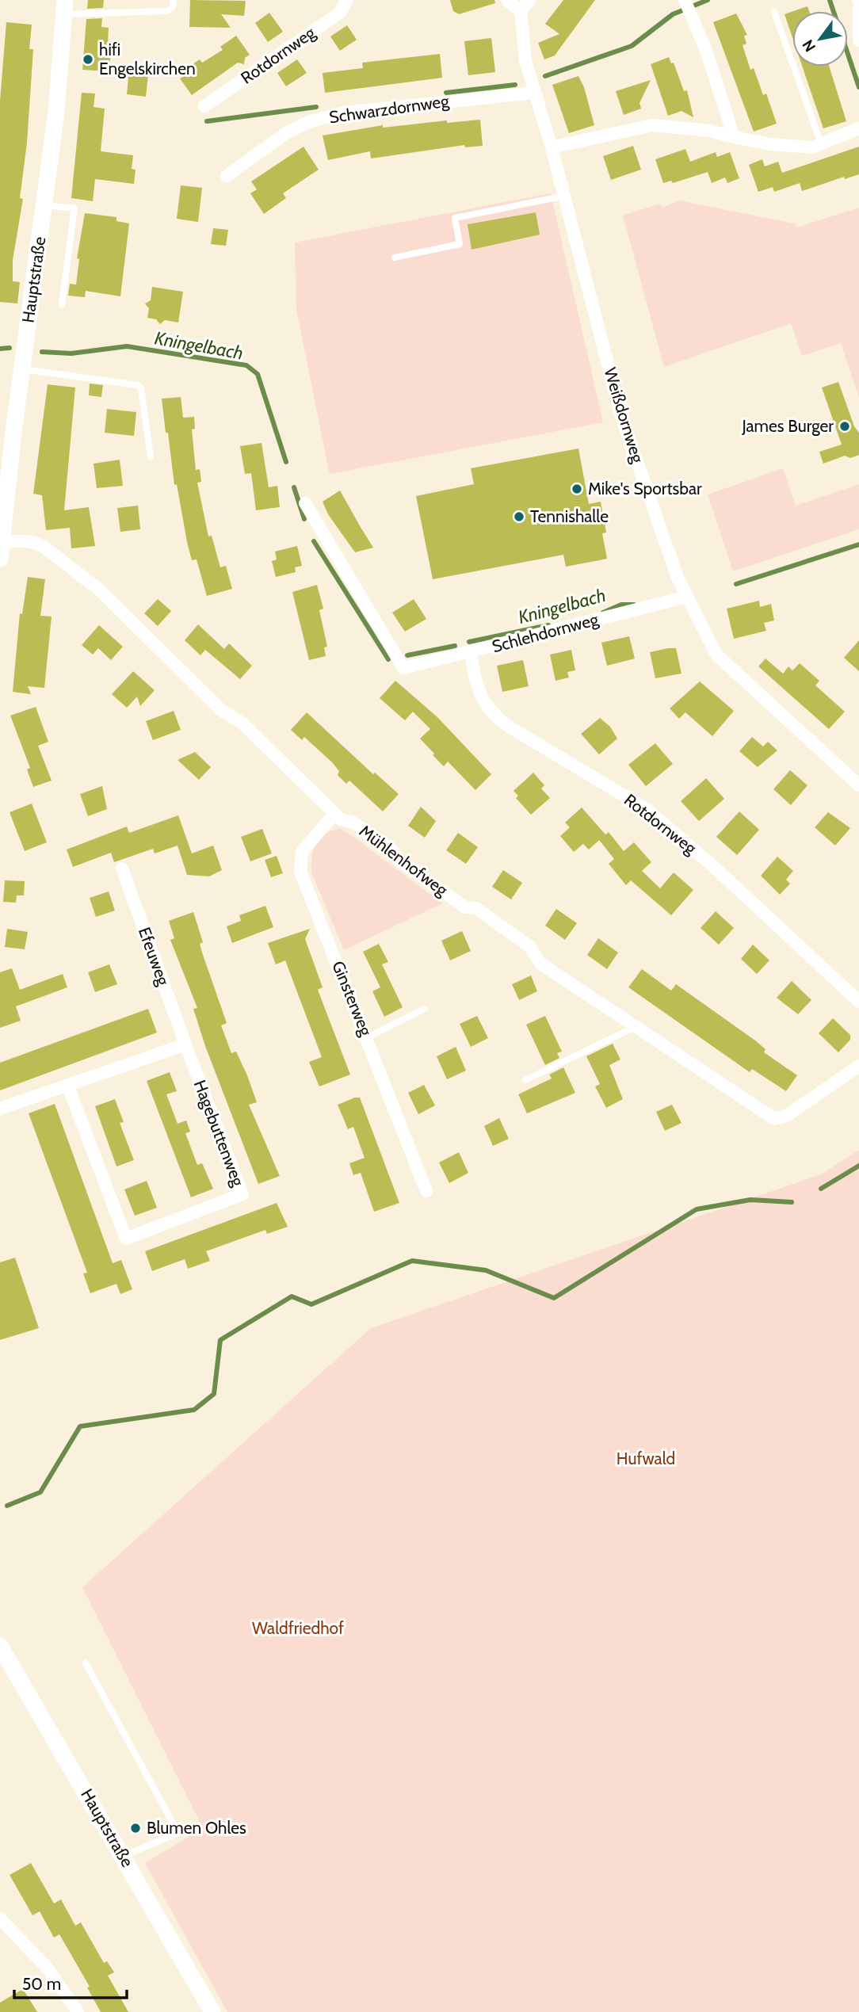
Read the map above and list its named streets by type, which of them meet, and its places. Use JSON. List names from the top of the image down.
{
  "streets": {
    "street": [
      "Rotdornweg",
      "Schwarzdornweg",
      "Hauptstraße",
      "Weißdornweg",
      "Schlehdornweg",
      "Mühlenhofweg",
      "Efeuweg",
      "Ginsterweg",
      "Hagebuttenweg"
    ]
  },
  "crossings": [
    ["Rotdornweg", "Schlehdornweg"],
    ["Schwarzdornweg", "Weißdornweg"],
    ["Hauptstraße", "Mühlenhofweg"],
    ["Weißdornweg", "Schlehdornweg"],
    ["Mühlenhofweg", "Ginsterweg"],
    ["Efeuweg", "Hagebuttenweg"]
  ],
  "water": ["Kningelbach"],
  "parks": ["Hufwald", "Waldfriedhof"],
  "places": [
    "hifi Engelskirchen",
    "James Burger",
    "Mike's Sportsbar",
    "Tennishalle",
    "Blumen Ohles"
  ],
  "scale_bar": "50 m",
  "north": "bottom left"
}
